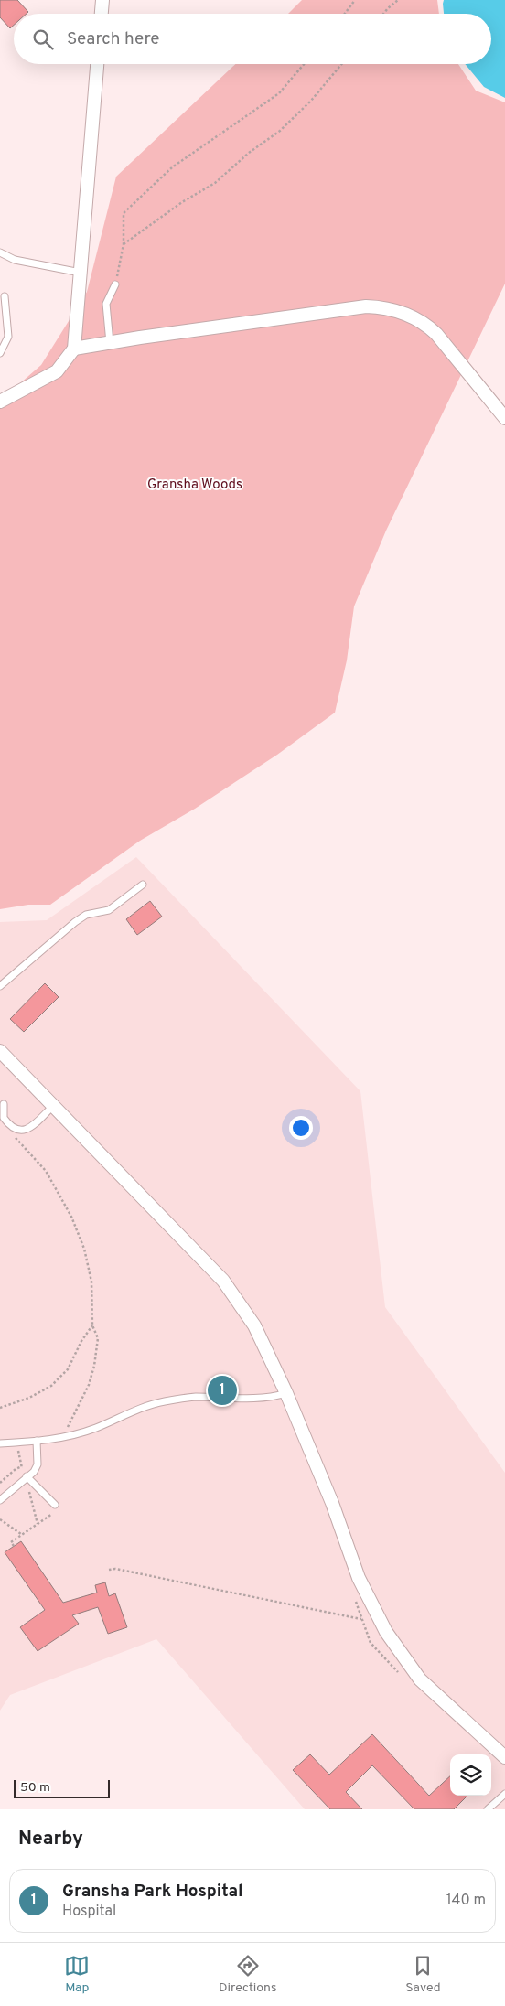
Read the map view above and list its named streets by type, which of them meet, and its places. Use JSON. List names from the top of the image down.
{
  "parks": ["Gransha Woods"],
  "scale_bar": "50 m",
  "page": {
    "search": "Search here",
    "pins": "1",
    "scale": "50 m",
    "heading": "Nearby",
    "list": [
      {
        "mark": "1",
        "name": "Gransha Park Hospital",
        "note": "Hospital",
        "value": "140 m"
      }
    ],
    "nav": ["Map", "Directions", "Saved"]
  }
}
